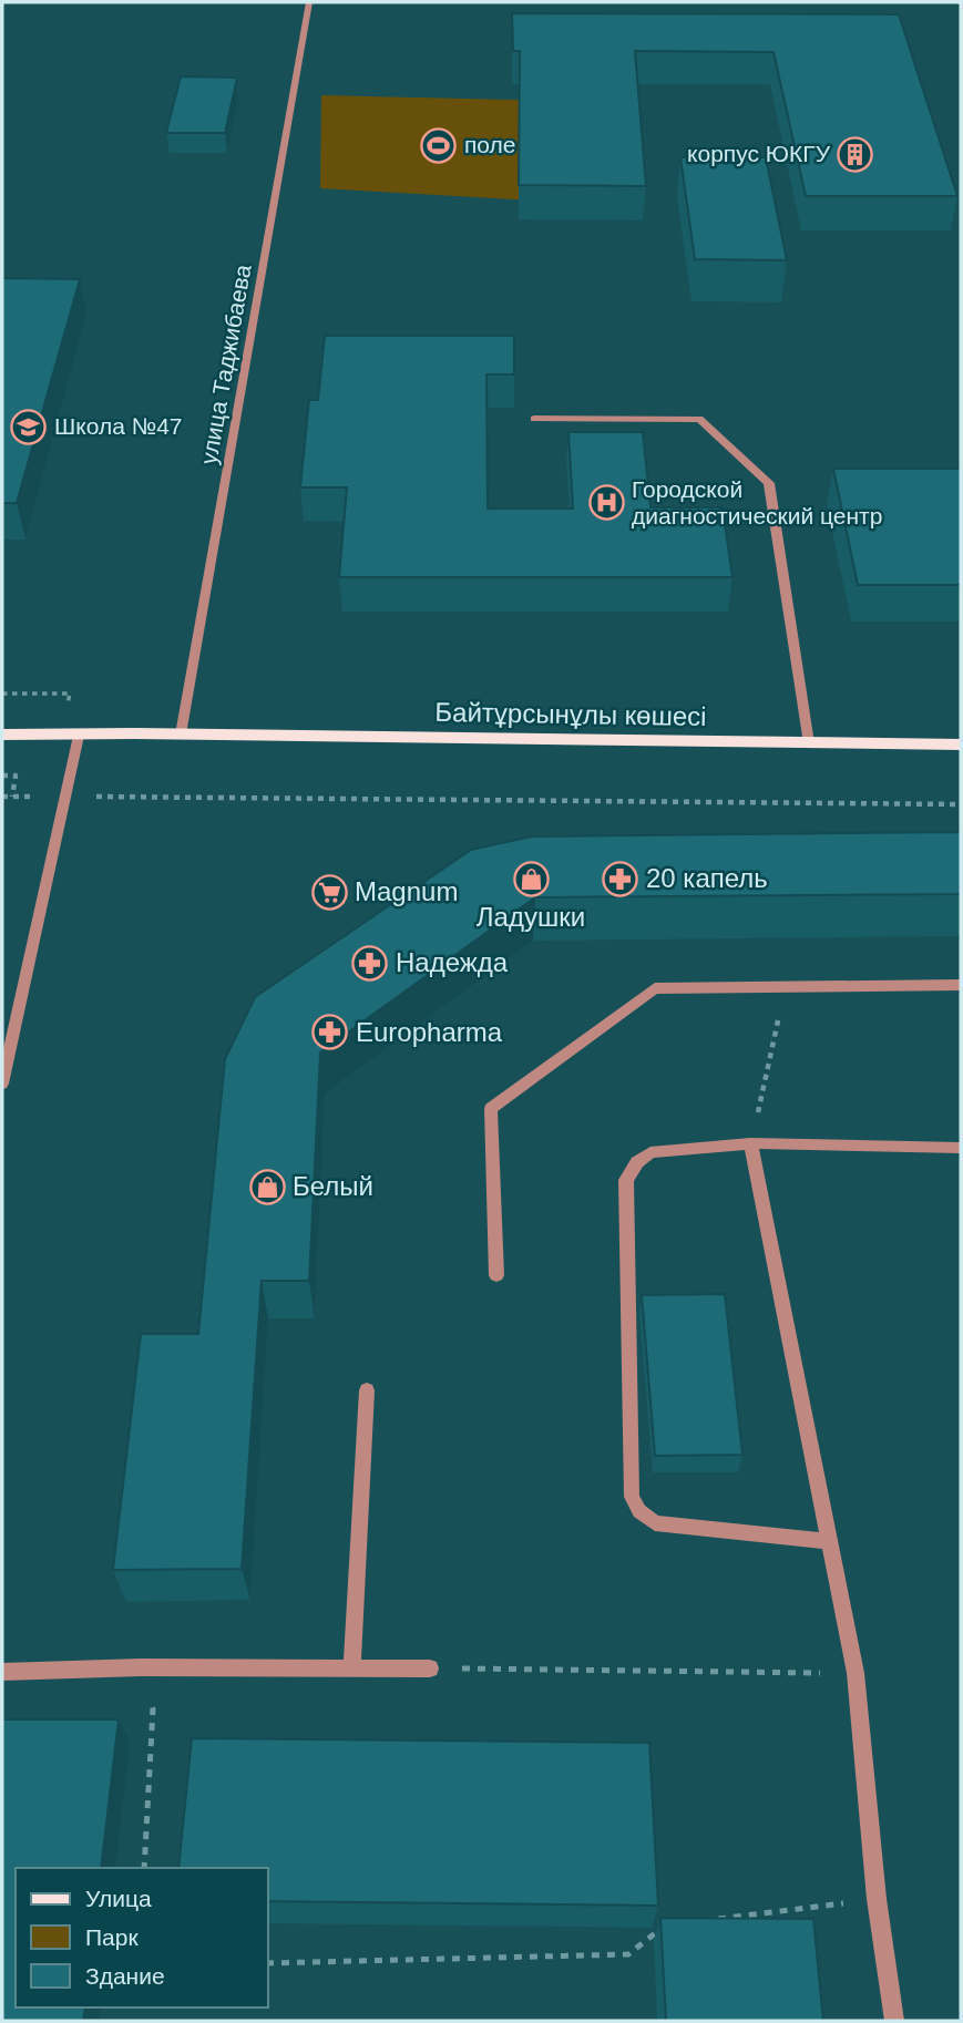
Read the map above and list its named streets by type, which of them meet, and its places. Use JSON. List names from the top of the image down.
{
  "streets": {
    "main road": ["Байтұрсынұлы көшесі"],
    "street": ["улица Таджибаева"]
  },
  "crossings": [
    ["улица Таджибаева", "Байтұрсынұлы көшесі"]
  ],
  "places": {
    "sports": ["поле"],
    "building": ["корпус ЮКГУ"],
    "school or university": ["Школа №47"],
    "hospital": ["Городской диагностический центр"],
    "pharmacy": ["20 капель", "Надежда", "Europharma"],
    "shop": ["Ладушки", "Белый"],
    "supermarket": ["Magnum"]
  },
  "legend": ["Улица", "Парк", "Здание"]
}
